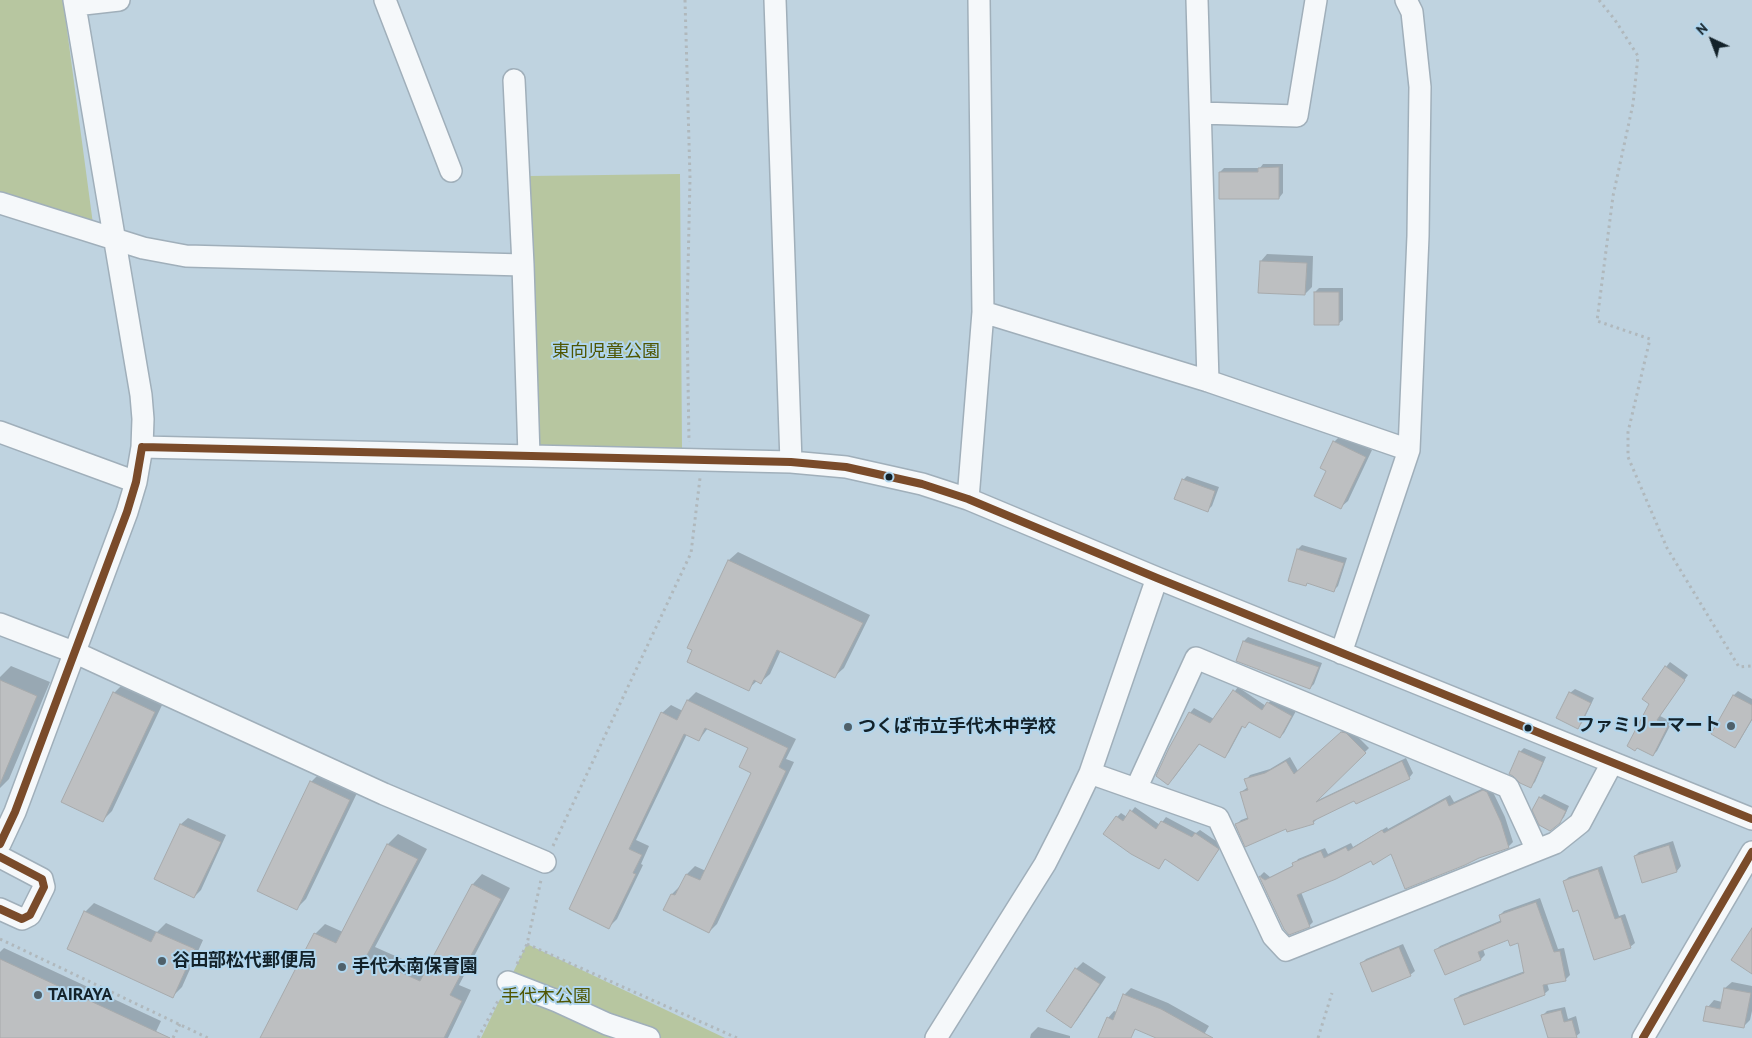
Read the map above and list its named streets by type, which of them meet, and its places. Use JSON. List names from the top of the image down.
{
  "parks": ["東向児童公園", "手代木公園"],
  "places": [
    "ファミリーマート",
    "つくば市立手代木中学校",
    "谷田部松代郵便局",
    "手代木南保育園",
    "TAIRAYA"
  ],
  "north": "top left"
}
